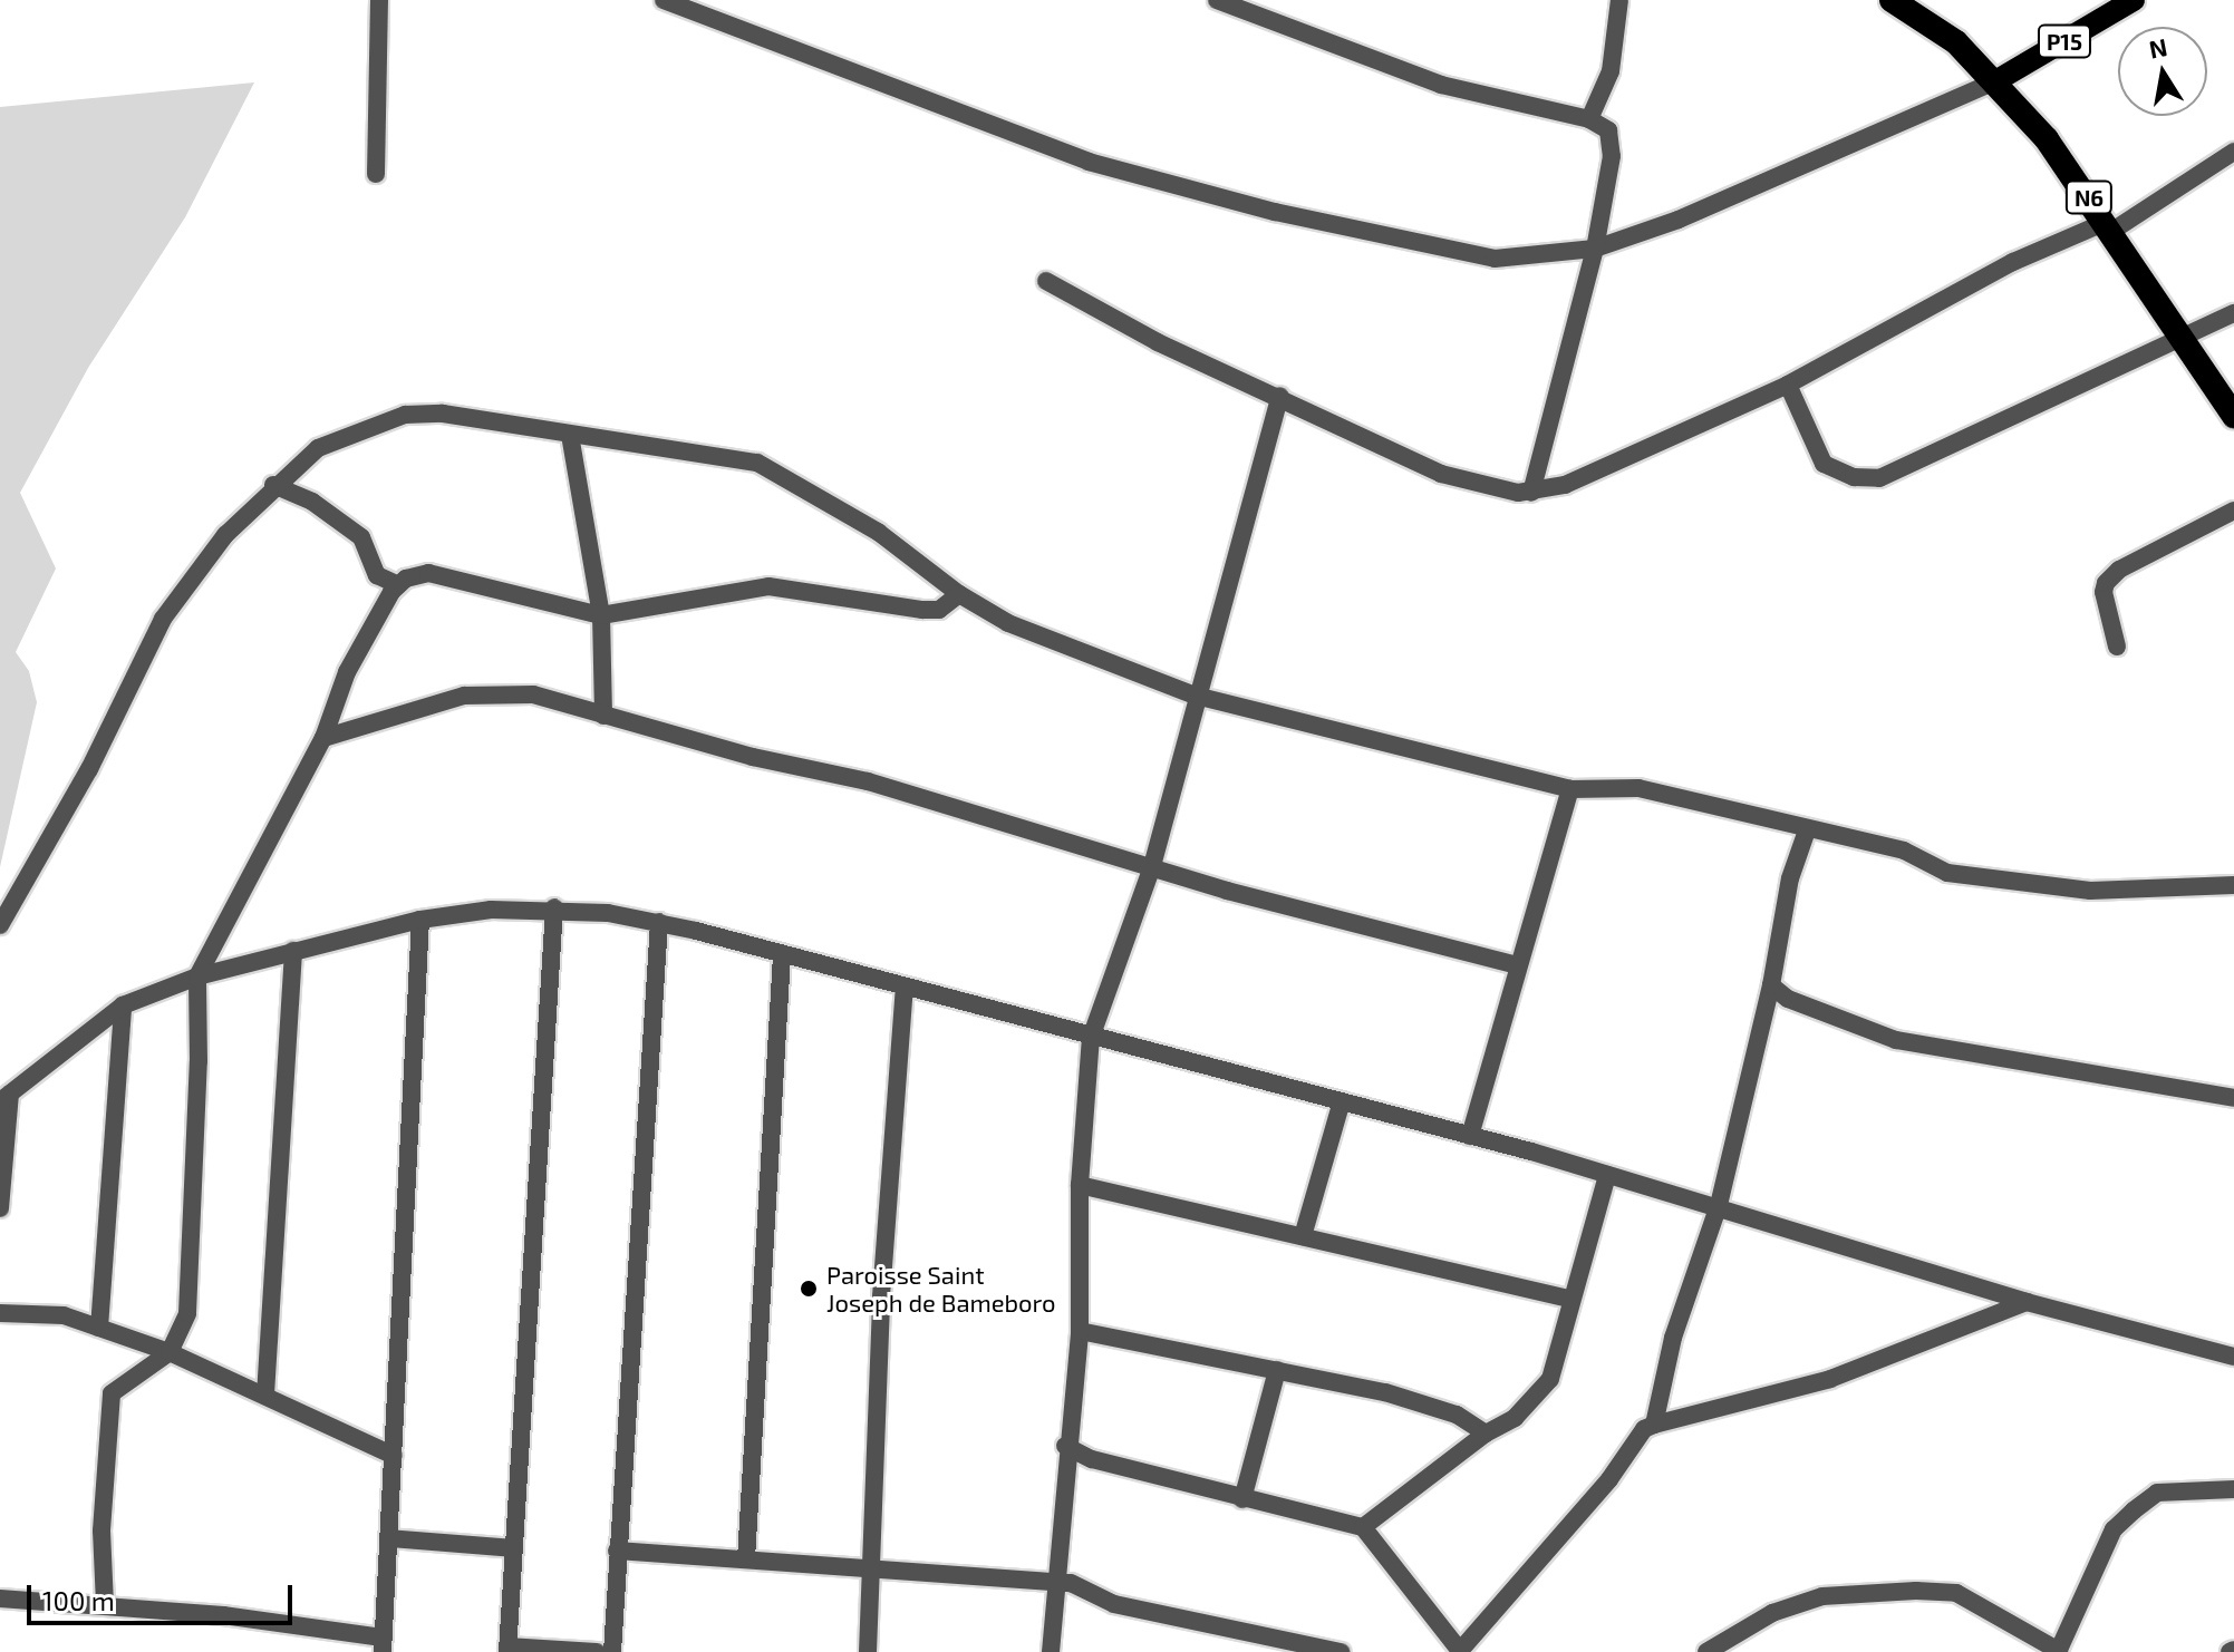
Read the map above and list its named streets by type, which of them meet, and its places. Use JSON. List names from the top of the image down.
{
  "streets": {
    "highway": ["N6"],
    "main road": ["P15"]
  },
  "crossings": [
    ["P15", "N6"]
  ],
  "places": ["Paroisse Saint Joseph de Bameboro"],
  "scale_bar": "100 m",
  "north": "top"
}
